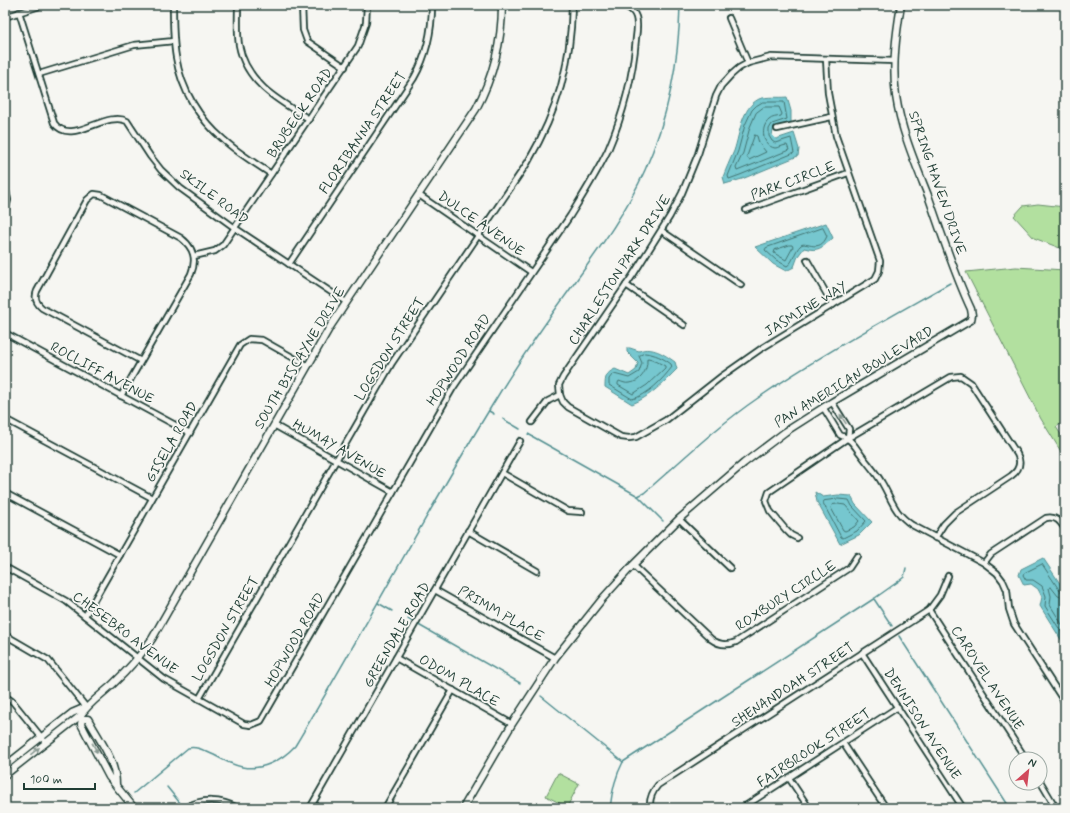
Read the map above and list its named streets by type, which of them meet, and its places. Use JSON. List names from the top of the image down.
{
  "streets": {
    "street": [
      "BRUBECK ROAD",
      "FLORIBANNA STREET",
      "PARK CIRCLE",
      "SPRING HAVEN DRIVE",
      "SKILE ROAD",
      "DULCE AVENUE",
      "CHARLESTON PARK DRIVE",
      "JASMINE WAY",
      "LOGSDON STREET",
      "SOUTH BISCAYNE DRIVE",
      "HOPWOOD ROAD",
      "ROCLIFF AVENUE",
      "PAN AMERICAN BOULEVARD",
      "GISELA ROAD",
      "HUMAY AVENUE",
      "ROXBURY CIRCLE",
      "PRIMM PLACE",
      "CHESEBRO AVENUE",
      "GREENDALE ROAD",
      "CAROVEL AVENUE",
      "ODOM PLACE",
      "SHENANDOAH STREET",
      "DENNISON AVENUE",
      "FAIRBROOK STREET"
    ]
  },
  "crossings": [
    ["BRUBECK ROAD", "SKILE ROAD"],
    ["FLORIBANNA STREET", "SKILE ROAD"],
    ["PARK CIRCLE", "JASMINE WAY"],
    ["SPRING HAVEN DRIVE", "CHARLESTON PARK DRIVE"],
    ["SPRING HAVEN DRIVE", "PAN AMERICAN BOULEVARD"],
    ["SKILE ROAD", "SOUTH BISCAYNE DRIVE"],
    ["DULCE AVENUE", "LOGSDON STREET"],
    ["DULCE AVENUE", "SOUTH BISCAYNE DRIVE"],
    ["DULCE AVENUE", "HOPWOOD ROAD"],
    ["CHARLESTON PARK DRIVE", "JASMINE WAY"],
    ["LOGSDON STREET", "HUMAY AVENUE"],
    ["LOGSDON STREET", "CHESEBRO AVENUE"],
    ["SOUTH BISCAYNE DRIVE", "GISELA ROAD"],
    ["SOUTH BISCAYNE DRIVE", "HUMAY AVENUE"],
    ["SOUTH BISCAYNE DRIVE", "CHESEBRO AVENUE"],
    ["HOPWOOD ROAD", "HUMAY AVENUE"],
    ["HOPWOOD ROAD", "CHESEBRO AVENUE"],
    ["ROCLIFF AVENUE", "GISELA ROAD"],
    ["PAN AMERICAN BOULEVARD", "ROXBURY CIRCLE"],
    ["PAN AMERICAN BOULEVARD", "PRIMM PLACE"],
    ["PAN AMERICAN BOULEVARD", "ODOM PLACE"],
    ["GISELA ROAD", "CHESEBRO AVENUE"],
    ["PRIMM PLACE", "GREENDALE ROAD"],
    ["GREENDALE ROAD", "ODOM PLACE"],
    ["CAROVEL AVENUE", "SHENANDOAH STREET"],
    ["SHENANDOAH STREET", "DENNISON AVENUE"],
    ["DENNISON AVENUE", "FAIRBROOK STREET"]
  ],
  "scale_bar": "100 m",
  "north": "top right"
}
